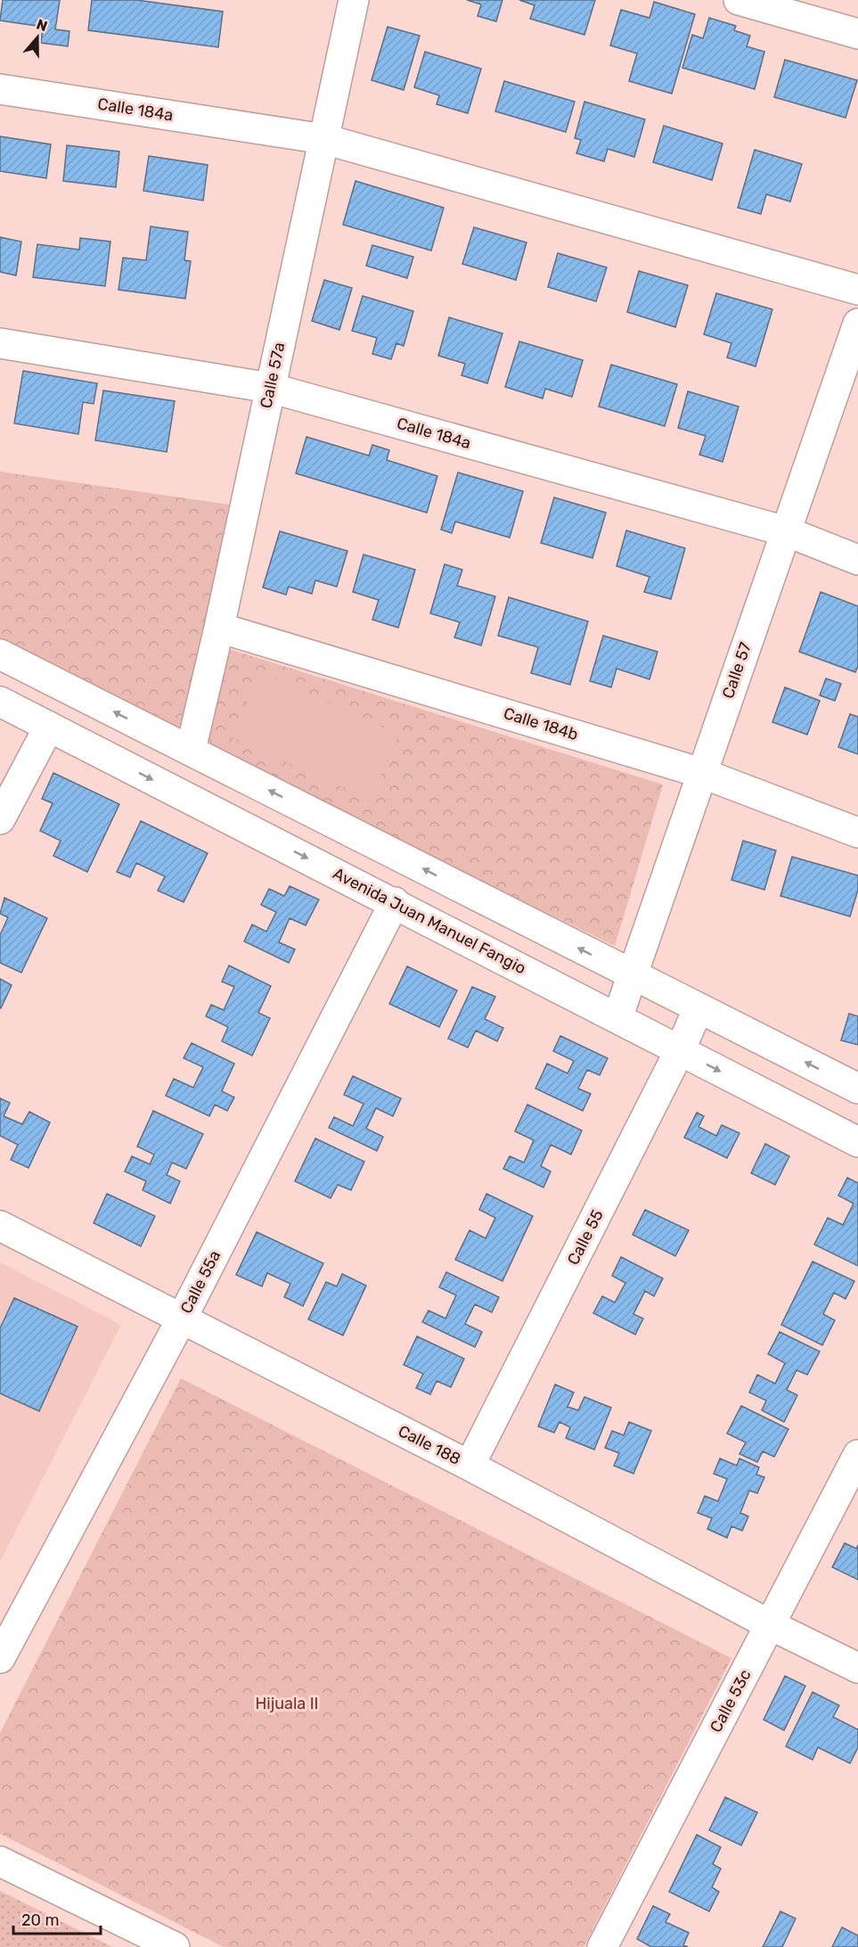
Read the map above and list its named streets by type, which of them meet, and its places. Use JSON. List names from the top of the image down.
{
  "streets": {
    "street": [
      "Calle 184a",
      "Calle 57a",
      "Calle 57",
      "Calle 184b",
      "Avenida Juan Manuel Fangio",
      "Calle 55",
      "Calle 55a",
      "Calle 188",
      "Calle 53c"
    ]
  },
  "crossings": [
    ["Calle 184a", "Calle 57a"],
    ["Calle 184a", "Calle 57"],
    ["Calle 57a", "Calle 184b"],
    ["Calle 57", "Calle 184b"],
    ["Calle 57", "Avenida Juan Manuel Fangio"],
    ["Avenida Juan Manuel Fangio", "Calle 55"],
    ["Avenida Juan Manuel Fangio", "Calle 55a"],
    ["Calle 55", "Calle 188"],
    ["Calle 55a", "Calle 188"],
    ["Calle 188", "Calle 53c"]
  ],
  "parks": ["Hijuala II"],
  "scale_bar": "20 m",
  "north": "top"
}
